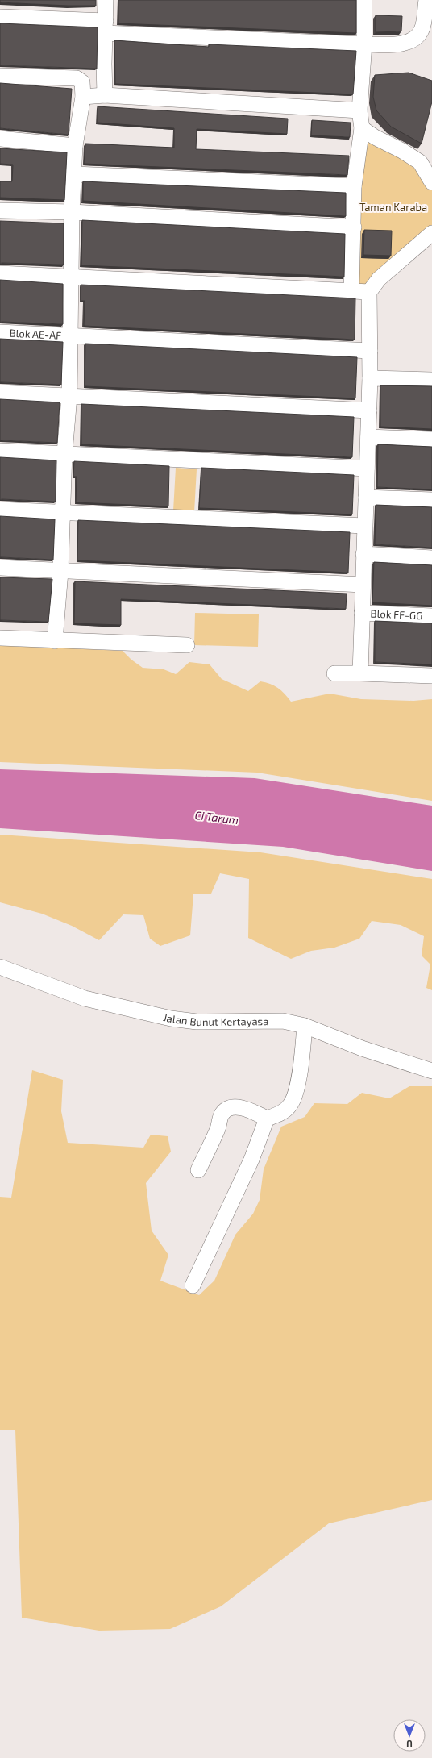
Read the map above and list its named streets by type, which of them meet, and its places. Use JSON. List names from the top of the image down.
{
  "streets": {
    "street": ["Blok AE-AF", "Blok FF-GG", "Jalan Bunut Kertayasa"]
  },
  "water": ["Ci Tarum"],
  "parks": ["Taman Karaba"],
  "north": "bottom"
}
